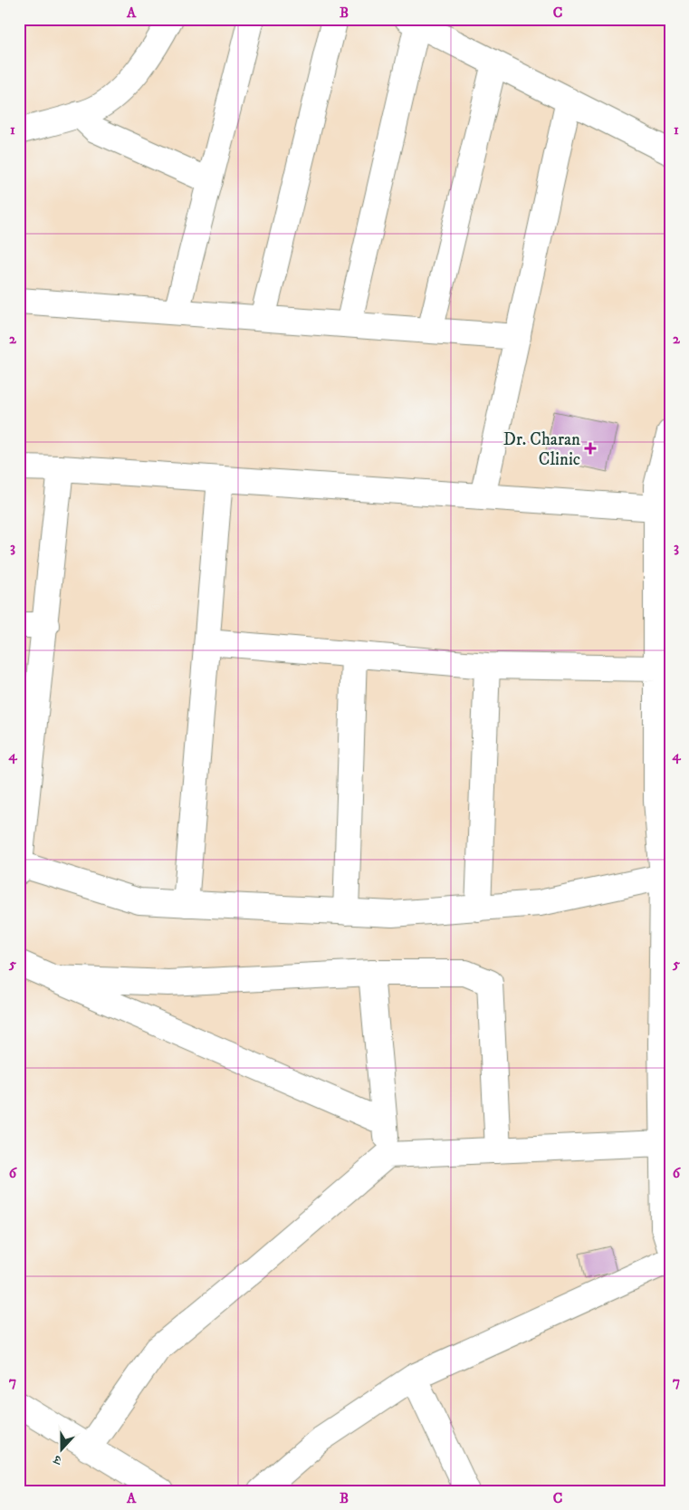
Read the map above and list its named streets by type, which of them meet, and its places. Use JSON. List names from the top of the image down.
{
  "places": {
    "health": ["Dr. Charan Clinic"]
  },
  "north": "bottom",
  "grid": {
    "columns": ["A", "B", "C"],
    "rows": [
      "1",
      "2",
      "3",
      "4",
      "5",
      "6",
      "7"
    ]
  }
}
